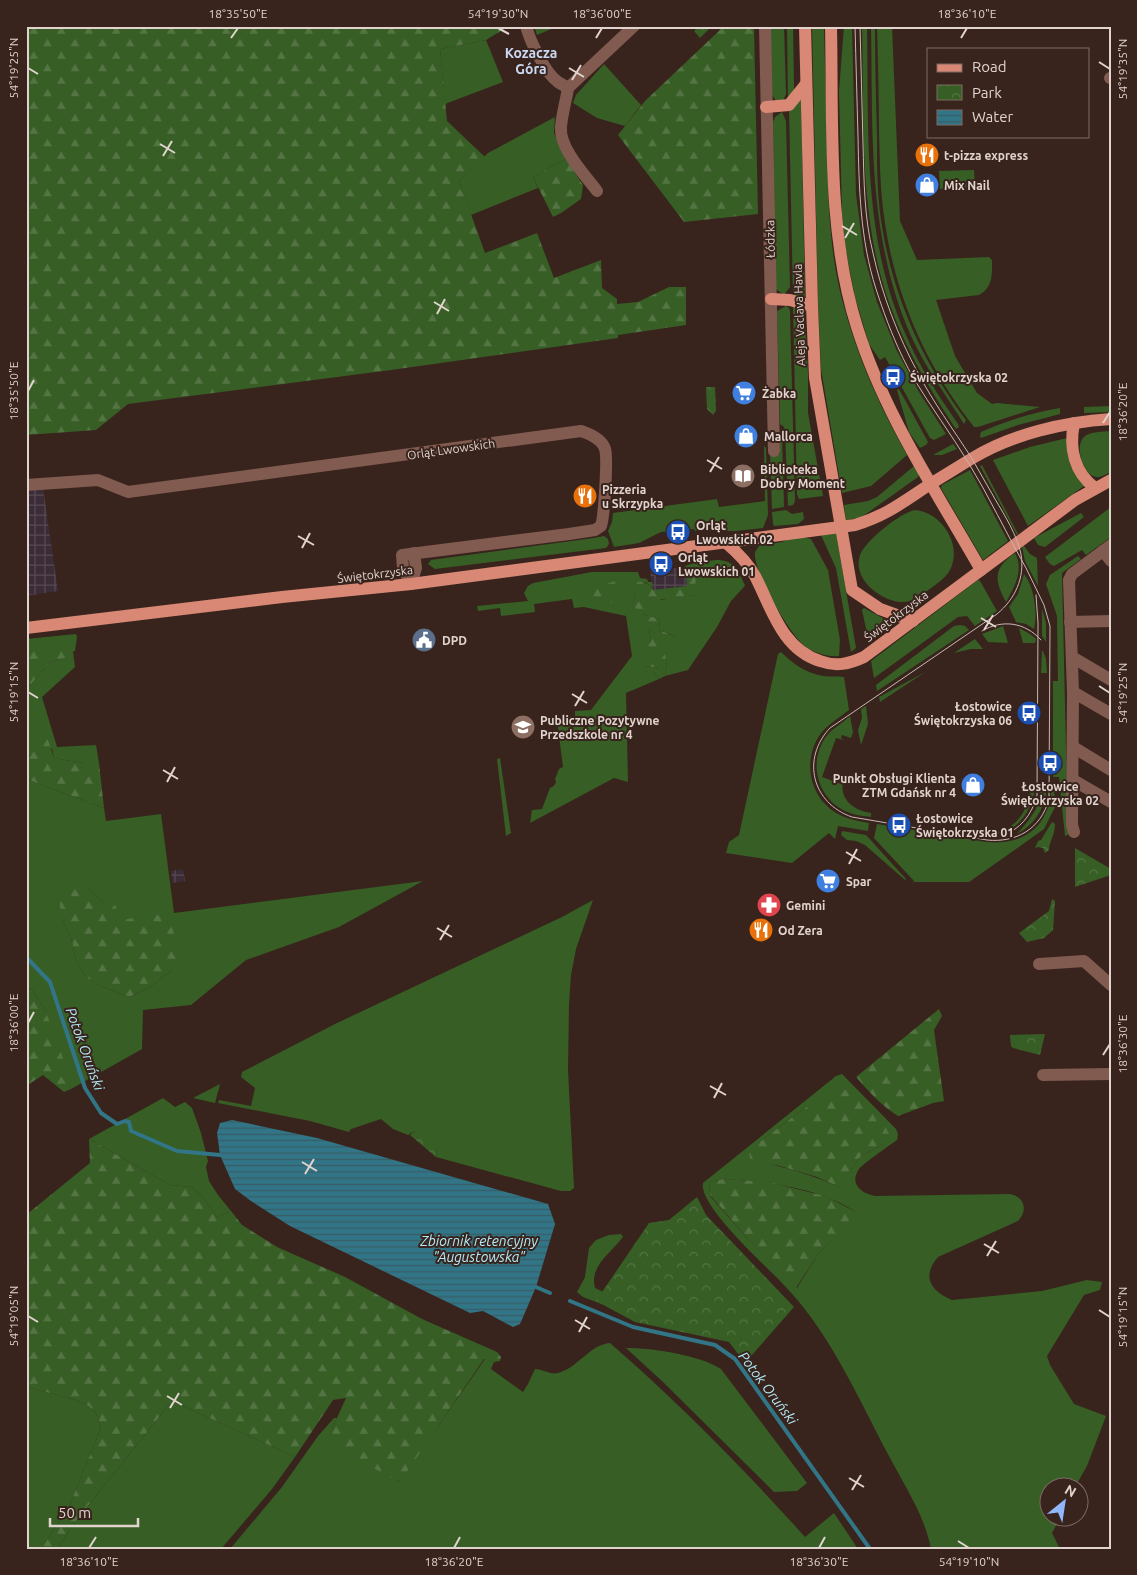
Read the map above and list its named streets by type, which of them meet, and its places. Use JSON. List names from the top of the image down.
{
  "streets": {
    "main road": ["Aleja Vaclava Havla", "Świętokrzyska"],
    "street": ["Łódzka", "Orląt Lwowskich"]
  },
  "crossings": [
    ["Aleja Vaclava Havla", "Świętokrzyska"],
    ["Orląt Lwowskich", "Świętokrzyska"]
  ],
  "districts": ["Kozacza Góra"],
  "water": ["Potok Oruński", "Zbiornik retencyjny \"Augustowska\""],
  "places": {
    "restaurant": ["t-pizza express", "Pizzeria u Skrzypka", "Od Zera"],
    "shop": ["Mix Nail", "Mallorca", "Punkt Obsługi Klienta ZTM Gdańsk nr 4"],
    "bus stop": [
      "Świętokrzyska 02",
      "Orląt Lwowskich 02",
      "Orląt Lwowskich 01",
      "Łostowice Świętokrzyska 06",
      "Łostowice Świętokrzyska 02",
      "Łostowice Świętokrzyska 01"
    ],
    "supermarket": ["Żabka", "Spar"],
    "library": ["Biblioteka Dobry Moment"],
    "public building": ["DPD"],
    "school or university": ["Publiczne Pozytywne Przedszkole nr 4"],
    "pharmacy": ["Gemini"]
  },
  "legend": ["Road", "Park", "Water"],
  "scale_bar": "50 m",
  "north": "top right",
  "coordinates": [
    "18°35'50\"E",
    "54°19'30\"N",
    "18°36'00\"E",
    "18°36'10\"E",
    "54°19'25\"N",
    "54°19'35\"N",
    "18°36'20\"E",
    "54°19'15\"N",
    "18°36'30\"E",
    "54°19'05\"N",
    "54°19'10\"N"
  ]
}
